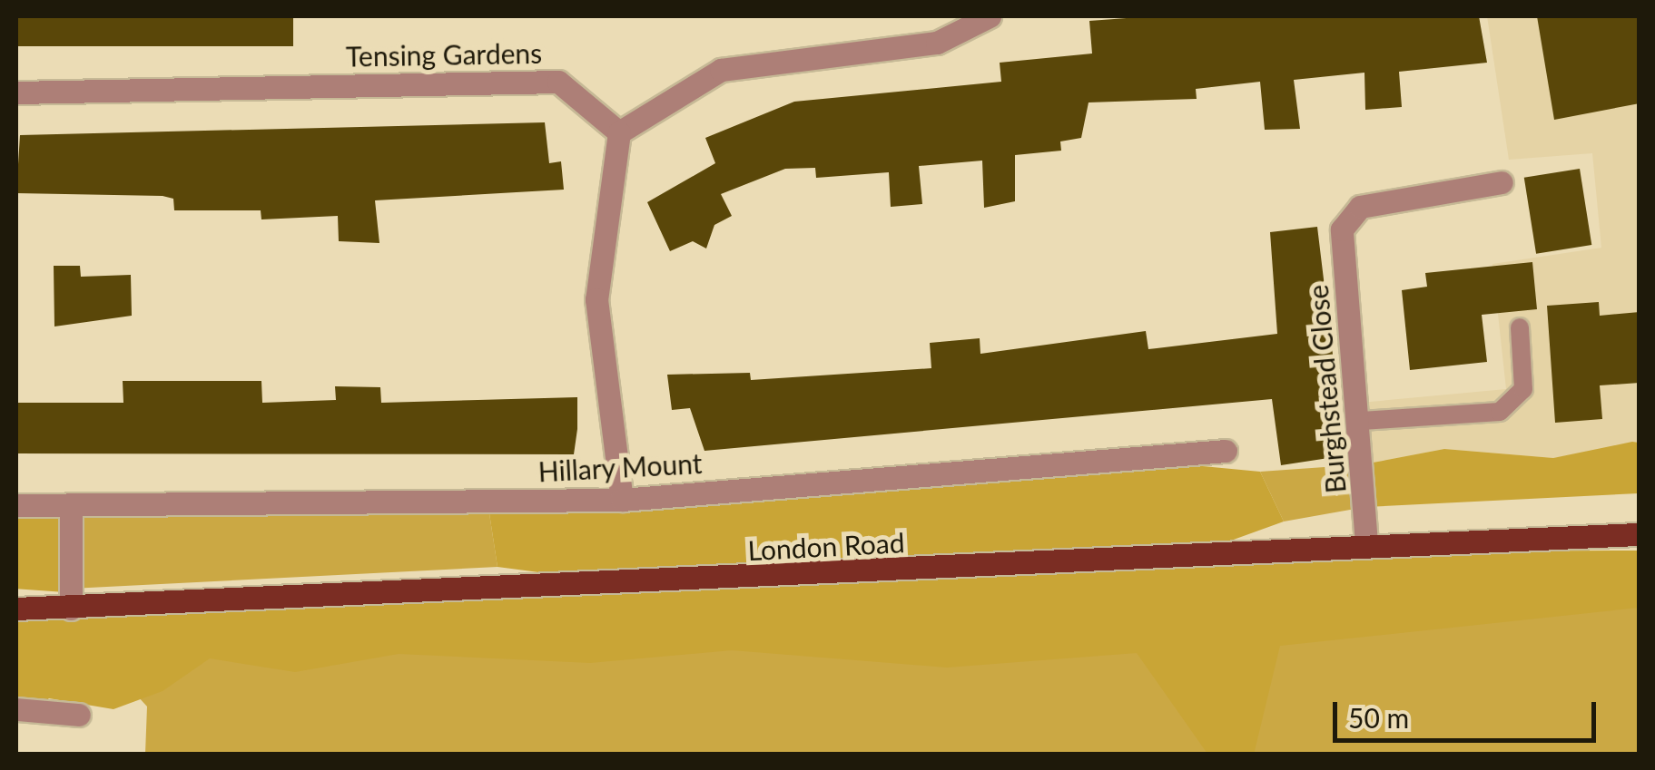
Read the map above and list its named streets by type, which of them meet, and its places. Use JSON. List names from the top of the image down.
{
  "streets": {
    "main road": ["London Road"],
    "street": ["Tensing Gardens", "Burghstead Close", "Hillary Mount"]
  },
  "crossings": [
    ["Burghstead Close", "London Road"]
  ],
  "scale_bar": "50 m"
}
